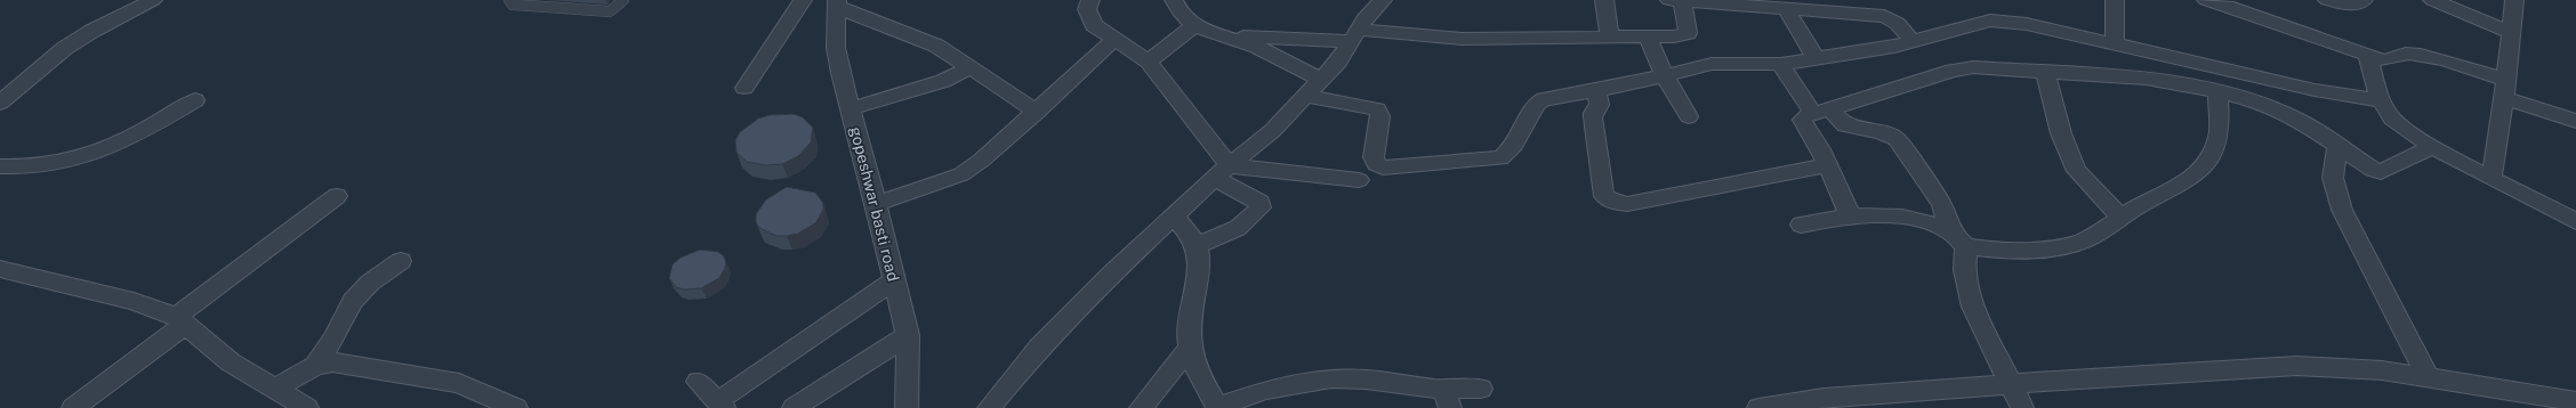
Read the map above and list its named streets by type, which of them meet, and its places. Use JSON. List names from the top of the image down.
{
  "streets": {
    "street": ["gopeshwar basti road"]
  }
}
